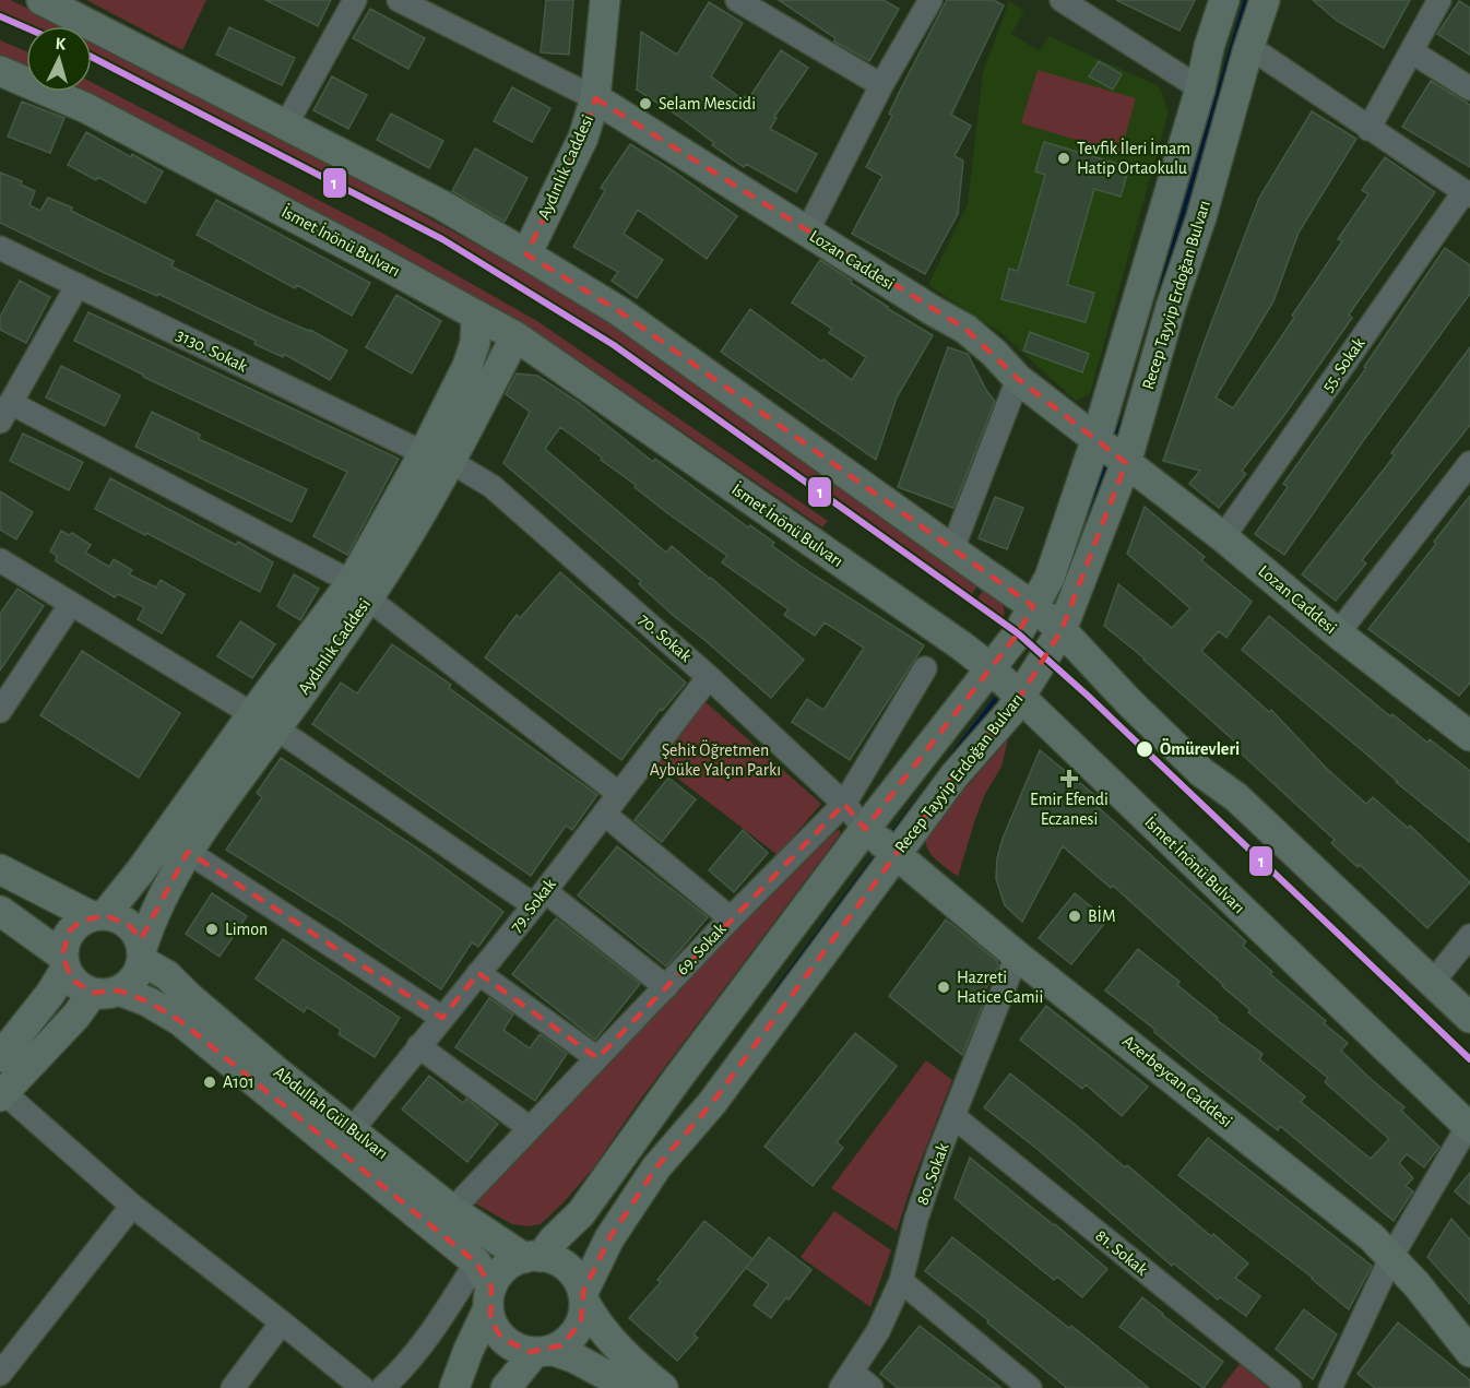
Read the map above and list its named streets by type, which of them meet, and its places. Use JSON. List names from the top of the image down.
{
  "streets": {
    "main road": [
      "Aydınlık Caddesi",
      "İsmet İnönü Bulvarı",
      "Lozan Caddesi",
      "Recep Tayyip Erdoğan Bulvarı",
      "Azerbeycan Caddesi",
      "Abdullah Gül Bulvarı"
    ],
    "street": [
      "3130. Sokak",
      "55. Sokak",
      "70. Sokak",
      "79. Sokak",
      "69. Sokak",
      "80. Sokak",
      "81. Sokak"
    ]
  },
  "crossings": [
    ["Aydınlık Caddesi", "İsmet İnönü Bulvarı"],
    ["Aydınlık Caddesi", "Lozan Caddesi"],
    ["Aydınlık Caddesi", "3130. Sokak"],
    ["Aydınlık Caddesi", "70. Sokak"],
    ["Aydınlık Caddesi", "Abdullah Gül Bulvarı"],
    ["İsmet İnönü Bulvarı", "Recep Tayyip Erdoğan Bulvarı"],
    ["Lozan Caddesi", "Recep Tayyip Erdoğan Bulvarı"],
    ["Lozan Caddesi", "55. Sokak"],
    ["Recep Tayyip Erdoğan Bulvarı", "70. Sokak"],
    ["Recep Tayyip Erdoğan Bulvarı", "Azerbeycan Caddesi"],
    ["Recep Tayyip Erdoğan Bulvarı", "Abdullah Gül Bulvarı"],
    ["3130. Sokak", "70. Sokak"],
    ["70. Sokak", "79. Sokak"],
    ["70. Sokak", "69. Sokak"],
    ["70. Sokak", "Azerbeycan Caddesi"],
    ["79. Sokak", "Abdullah Gül Bulvarı"],
    ["69. Sokak", "Abdullah Gül Bulvarı"],
    ["Azerbeycan Caddesi", "80. Sokak"],
    ["80. Sokak", "81. Sokak"]
  ],
  "parks": ["Şehit Öğretmen Aybüke Yalçın Parkı"],
  "places": {
    "other": [
      "Selam Mescidi",
      "Tevfik İleri İmam Hatip Ortaokulu",
      "Ömürevleri",
      "BİM",
      "Limon",
      "Hazreti Hatice Camii",
      "A101"
    ],
    "health": ["Emir Efendi Eczanesi"]
  },
  "lines": ["transit line 1"],
  "north": "top"
}
